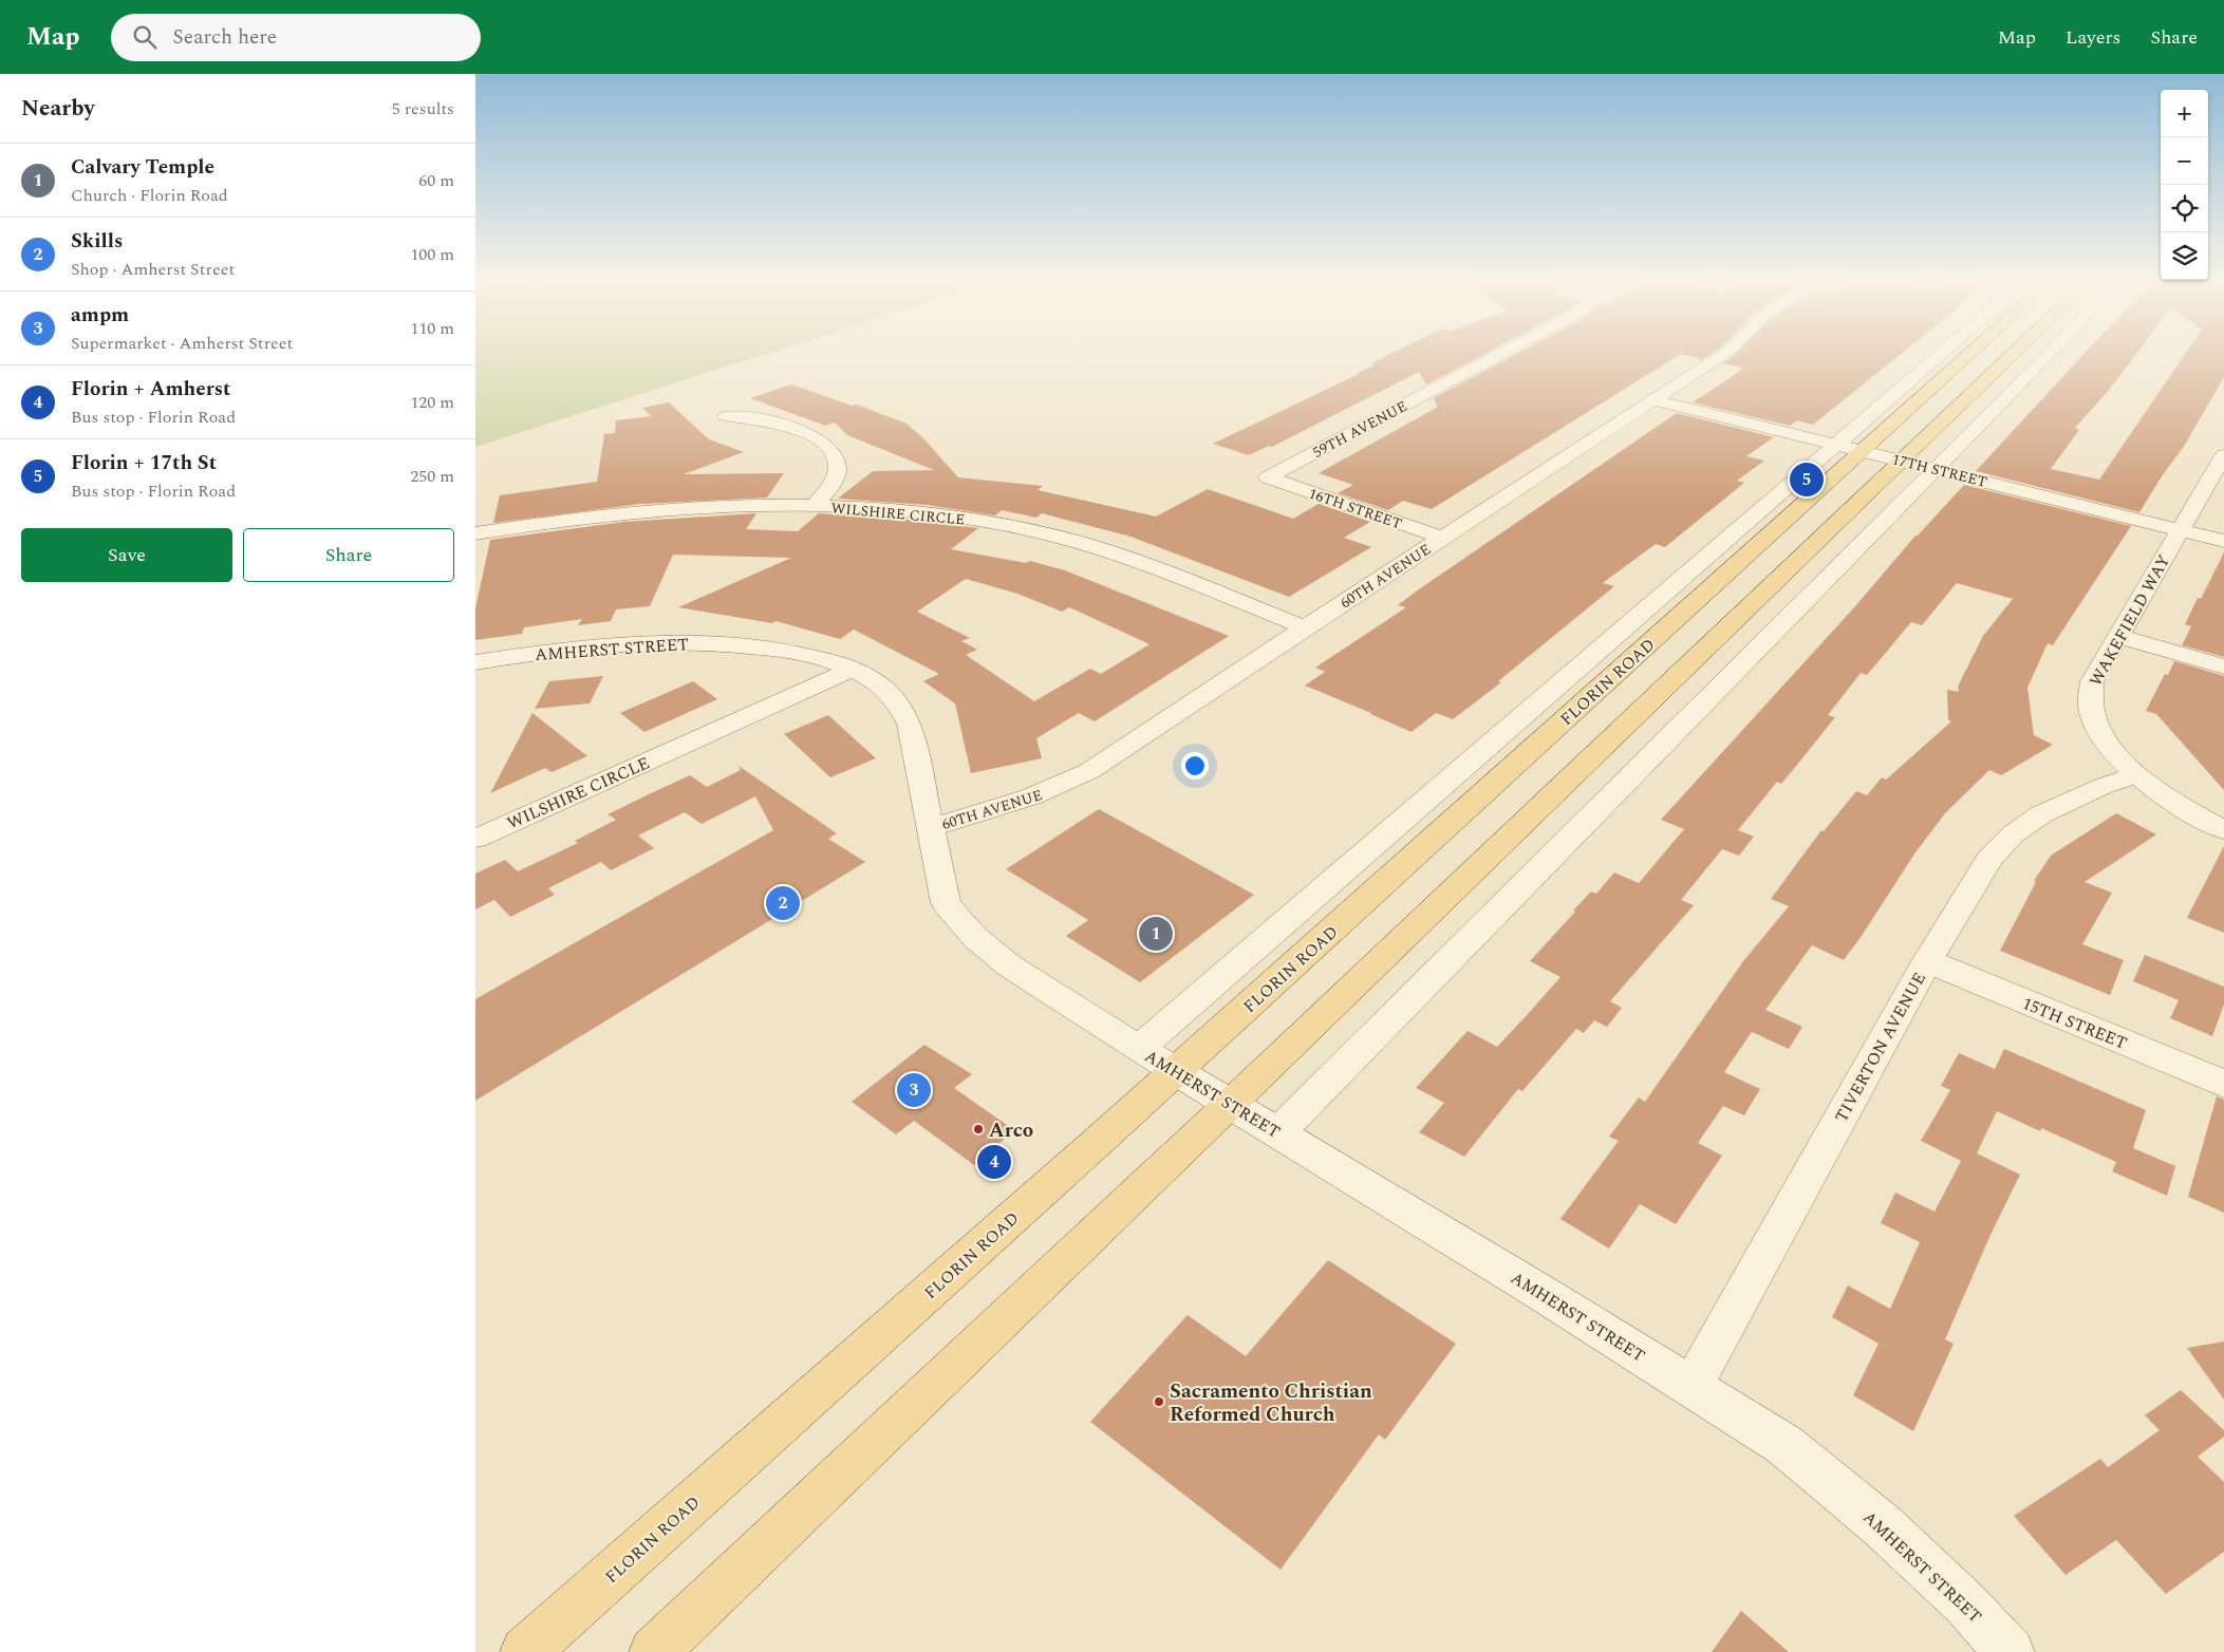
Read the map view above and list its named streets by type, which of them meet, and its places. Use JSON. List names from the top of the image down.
{
  "streets": {
    "main road": ["FLORIN ROAD"],
    "street": [
      "59TH AVENUE",
      "17TH STREET",
      "16TH STREET",
      "WILSHIRE CIRCLE",
      "60TH AVENUE",
      "WAKEFIELD WAY",
      "AMHERST STREET",
      "15TH STREET",
      "TIVERTON AVENUE"
    ]
  },
  "crossings": [
    ["59TH AVENUE", "16TH STREET"],
    ["17TH STREET", "60TH AVENUE"],
    ["17TH STREET", "WAKEFIELD WAY"],
    ["17TH STREET", "FLORIN ROAD"],
    ["16TH STREET", "60TH AVENUE"],
    ["WILSHIRE CIRCLE", "60TH AVENUE"],
    ["WILSHIRE CIRCLE", "AMHERST STREET"],
    ["60TH AVENUE", "AMHERST STREET"],
    ["WAKEFIELD WAY", "TIVERTON AVENUE"],
    ["AMHERST STREET", "FLORIN ROAD"],
    ["AMHERST STREET", "TIVERTON AVENUE"],
    ["15TH STREET", "TIVERTON AVENUE"]
  ],
  "places": ["Arco", "Sacramento Christian Reformed Church"],
  "page": {
    "header": "Map",
    "search": "Search here",
    "nav": ["Map", "Layers", "Share"],
    "heading": ["Nearby", "5 results"],
    "map_buttons": ["+", "−"],
    "list": [
      {
        "mark": "1",
        "name": "Calvary Temple",
        "note": "Church · Florin Road",
        "value": "60 m"
      },
      {
        "mark": "2",
        "name": "Skills",
        "note": "Shop · Amherst Street",
        "value": "100 m"
      },
      {
        "mark": "3",
        "name": "ampm",
        "note": "Supermarket · Amherst Street",
        "value": "110 m"
      },
      {
        "mark": "4",
        "name": "Florin + Amherst",
        "note": "Bus stop · Florin Road",
        "value": "120 m"
      },
      {
        "mark": "5",
        "name": "Florin + 17th St",
        "note": "Bus stop · Florin Road",
        "value": "250 m"
      }
    ],
    "pins": [
      "5",
      "2",
      "1",
      "3",
      "4"
    ],
    "buttons": ["Save", "Share"]
  }
}
